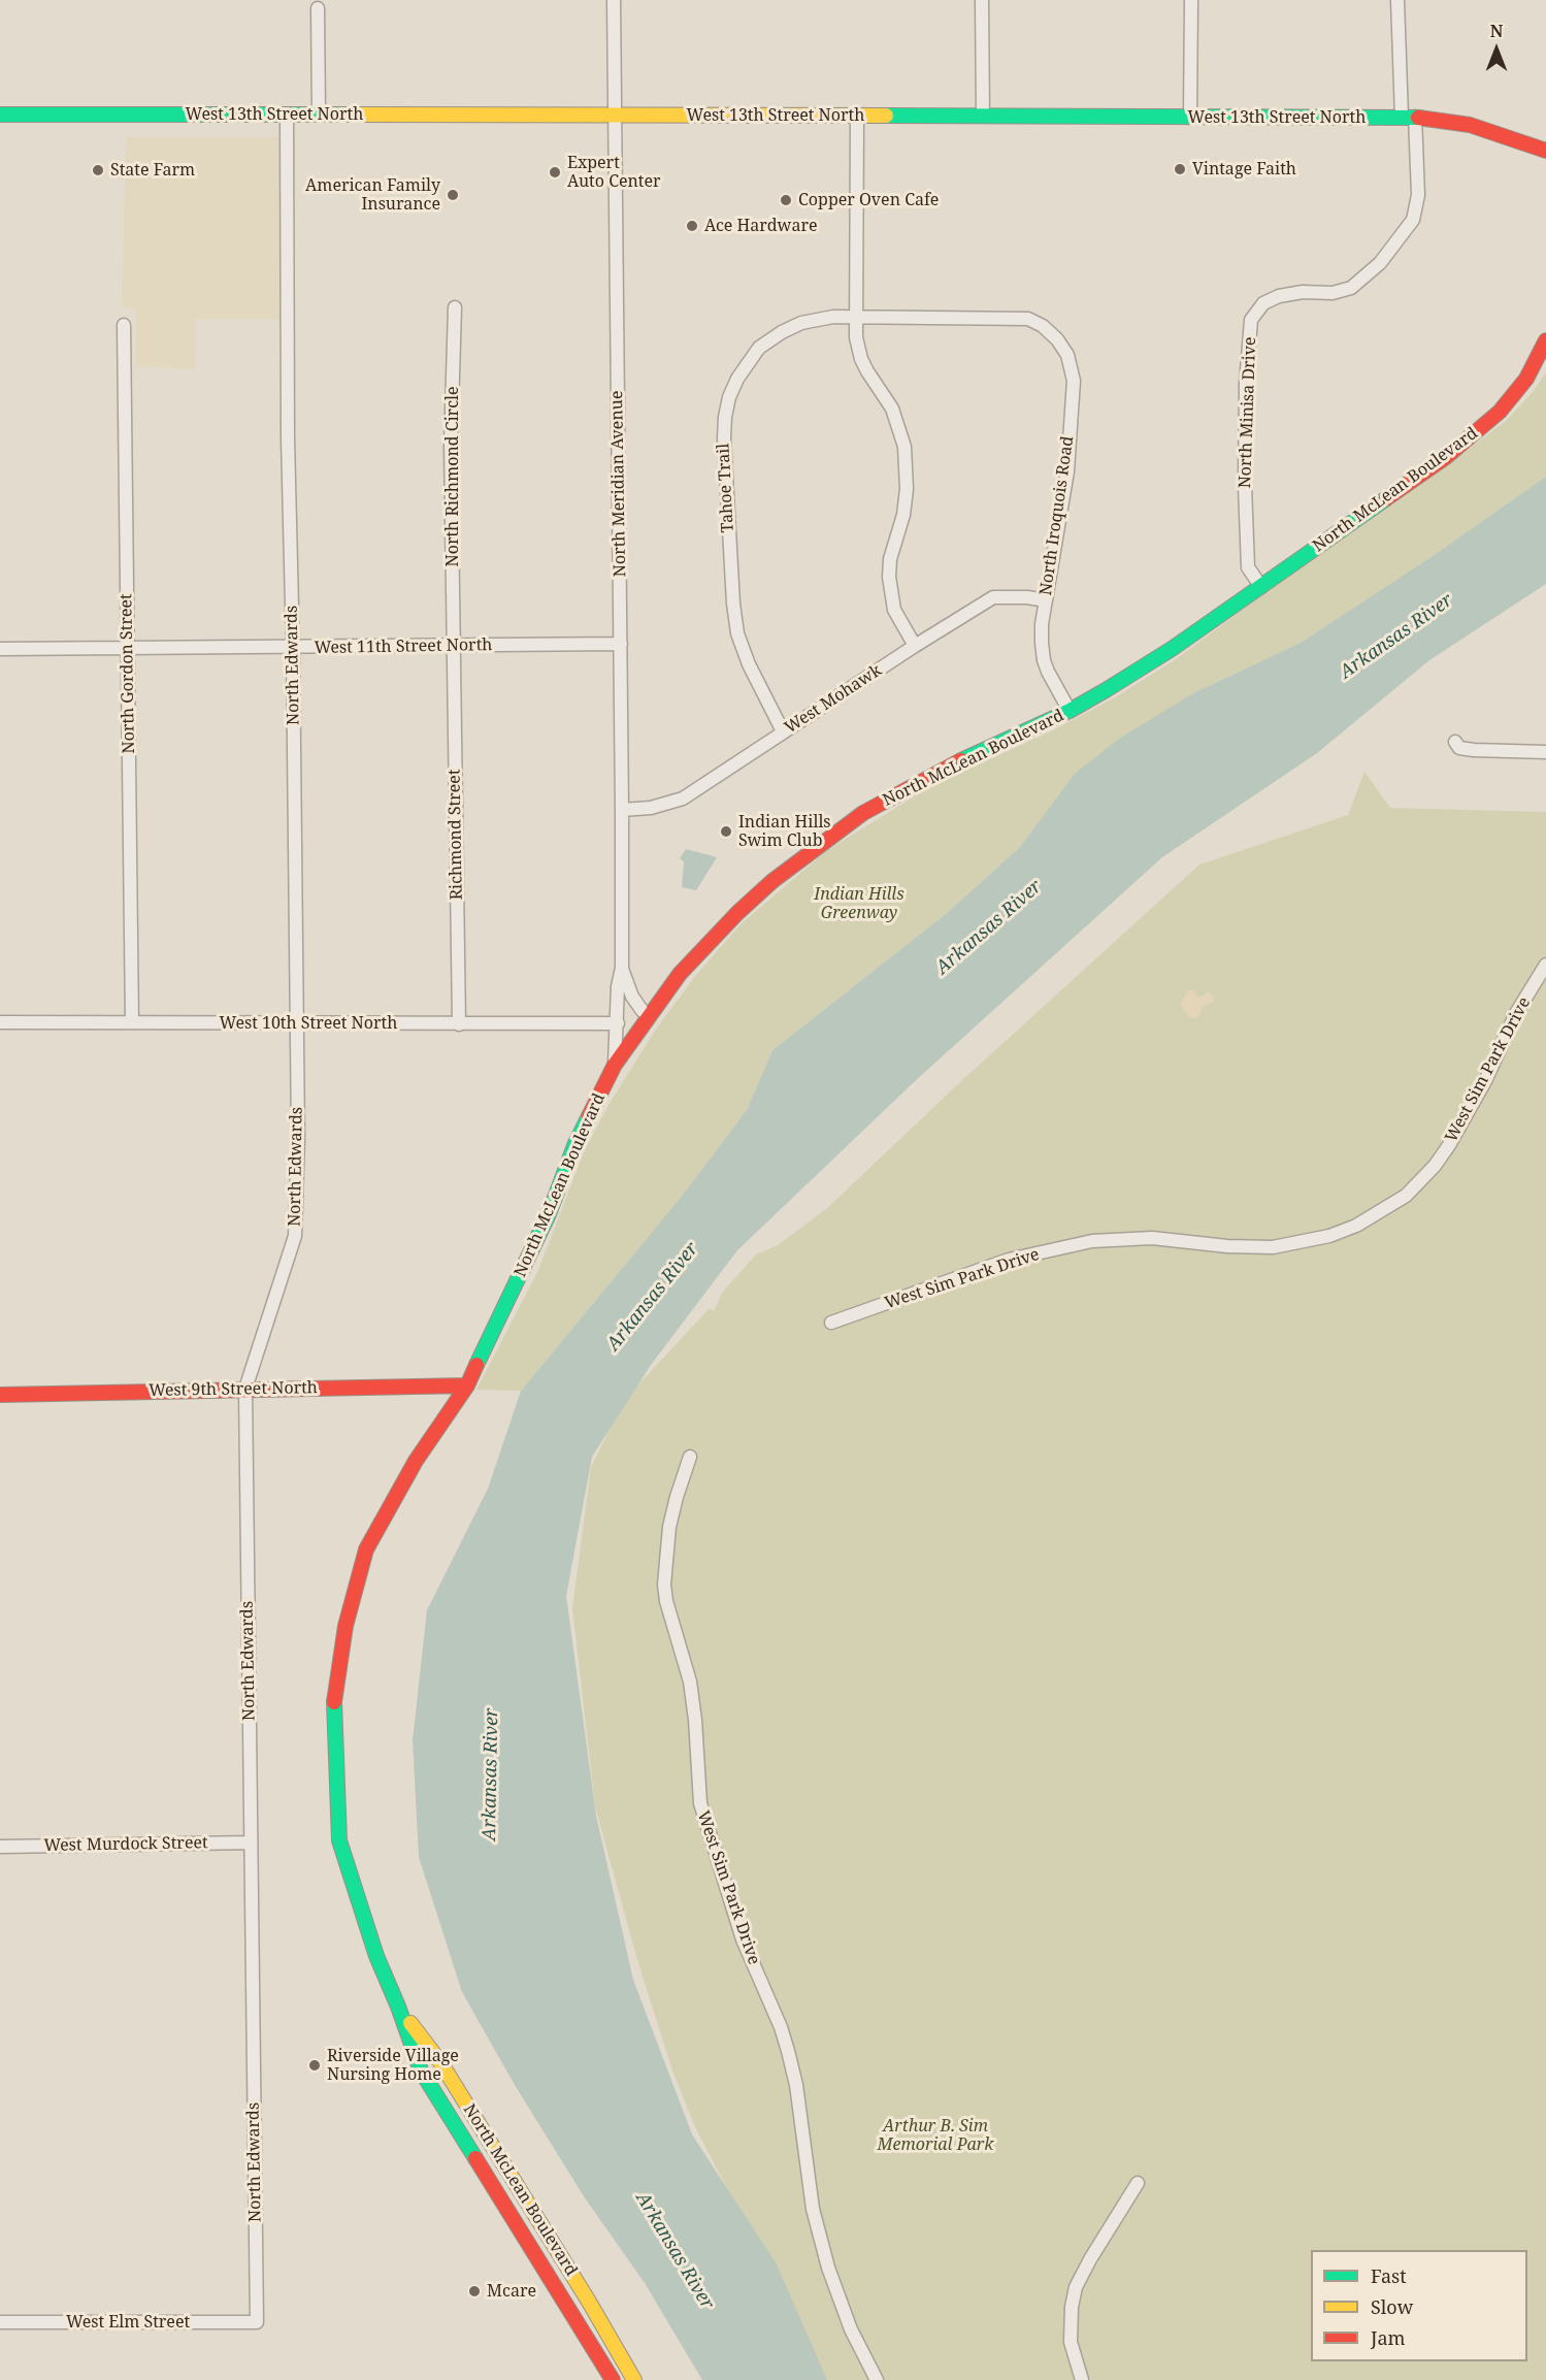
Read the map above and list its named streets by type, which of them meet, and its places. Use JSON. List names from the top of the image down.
{
  "streets": {
    "main road": ["West 13th Street North", "North McLean Boulevard", "West 9th Street North"],
    "street": [
      "North Minisa Drive",
      "North Richmond Circle",
      "North Meridian Avenue",
      "Tahoe Trail",
      "North Iroquois Road",
      "West 11th Street North",
      "North Edwards",
      "North Gordon Street",
      "West Mohawk",
      "Richmond Street",
      "West 10th Street North",
      "West Sim Park Drive",
      "West Murdock Street",
      "West Elm Street"
    ]
  },
  "crossings": [
    ["West 13th Street North", "North Minisa Drive"],
    ["West 13th Street North", "North Meridian Avenue"],
    ["West 13th Street North", "North Edwards"],
    ["North Minisa Drive", "North McLean Boulevard"],
    ["North Richmond Circle", "West 11th Street North"],
    ["North Richmond Circle", "Richmond Street"],
    ["North Meridian Avenue", "North McLean Boulevard"],
    ["North Meridian Avenue", "West 11th Street North"],
    ["North Meridian Avenue", "West Mohawk"],
    ["North Meridian Avenue", "West 10th Street North"],
    ["Tahoe Trail", "North Iroquois Road"],
    ["Tahoe Trail", "West Mohawk"],
    ["North McLean Boulevard", "North Iroquois Road"],
    ["North McLean Boulevard", "West 9th Street North"],
    ["North Iroquois Road", "West Mohawk"],
    ["West 11th Street North", "North Edwards"],
    ["West 11th Street North", "North Gordon Street"],
    ["West 11th Street North", "Richmond Street"],
    ["North Edwards", "West 10th Street North"],
    ["North Edwards", "West 9th Street North"],
    ["North Edwards", "West Murdock Street"],
    ["North Edwards", "West Elm Street"],
    ["North Gordon Street", "West 10th Street North"],
    ["Richmond Street", "West 10th Street North"]
  ],
  "water": ["Arkansas River"],
  "parks": ["Indian Hills Greenway", "Arthur B. Sim Memorial Park"],
  "places": [
    "Vintage Faith",
    "State Farm",
    "Expert Auto Center",
    "American Family Insurance",
    "Copper Oven Cafe",
    "Ace Hardware",
    "Indian Hills Swim Club",
    "Riverside Village Nursing Home",
    "Mcare"
  ],
  "legend": ["Fast", "Slow", "Jam"],
  "north": "top"
}
